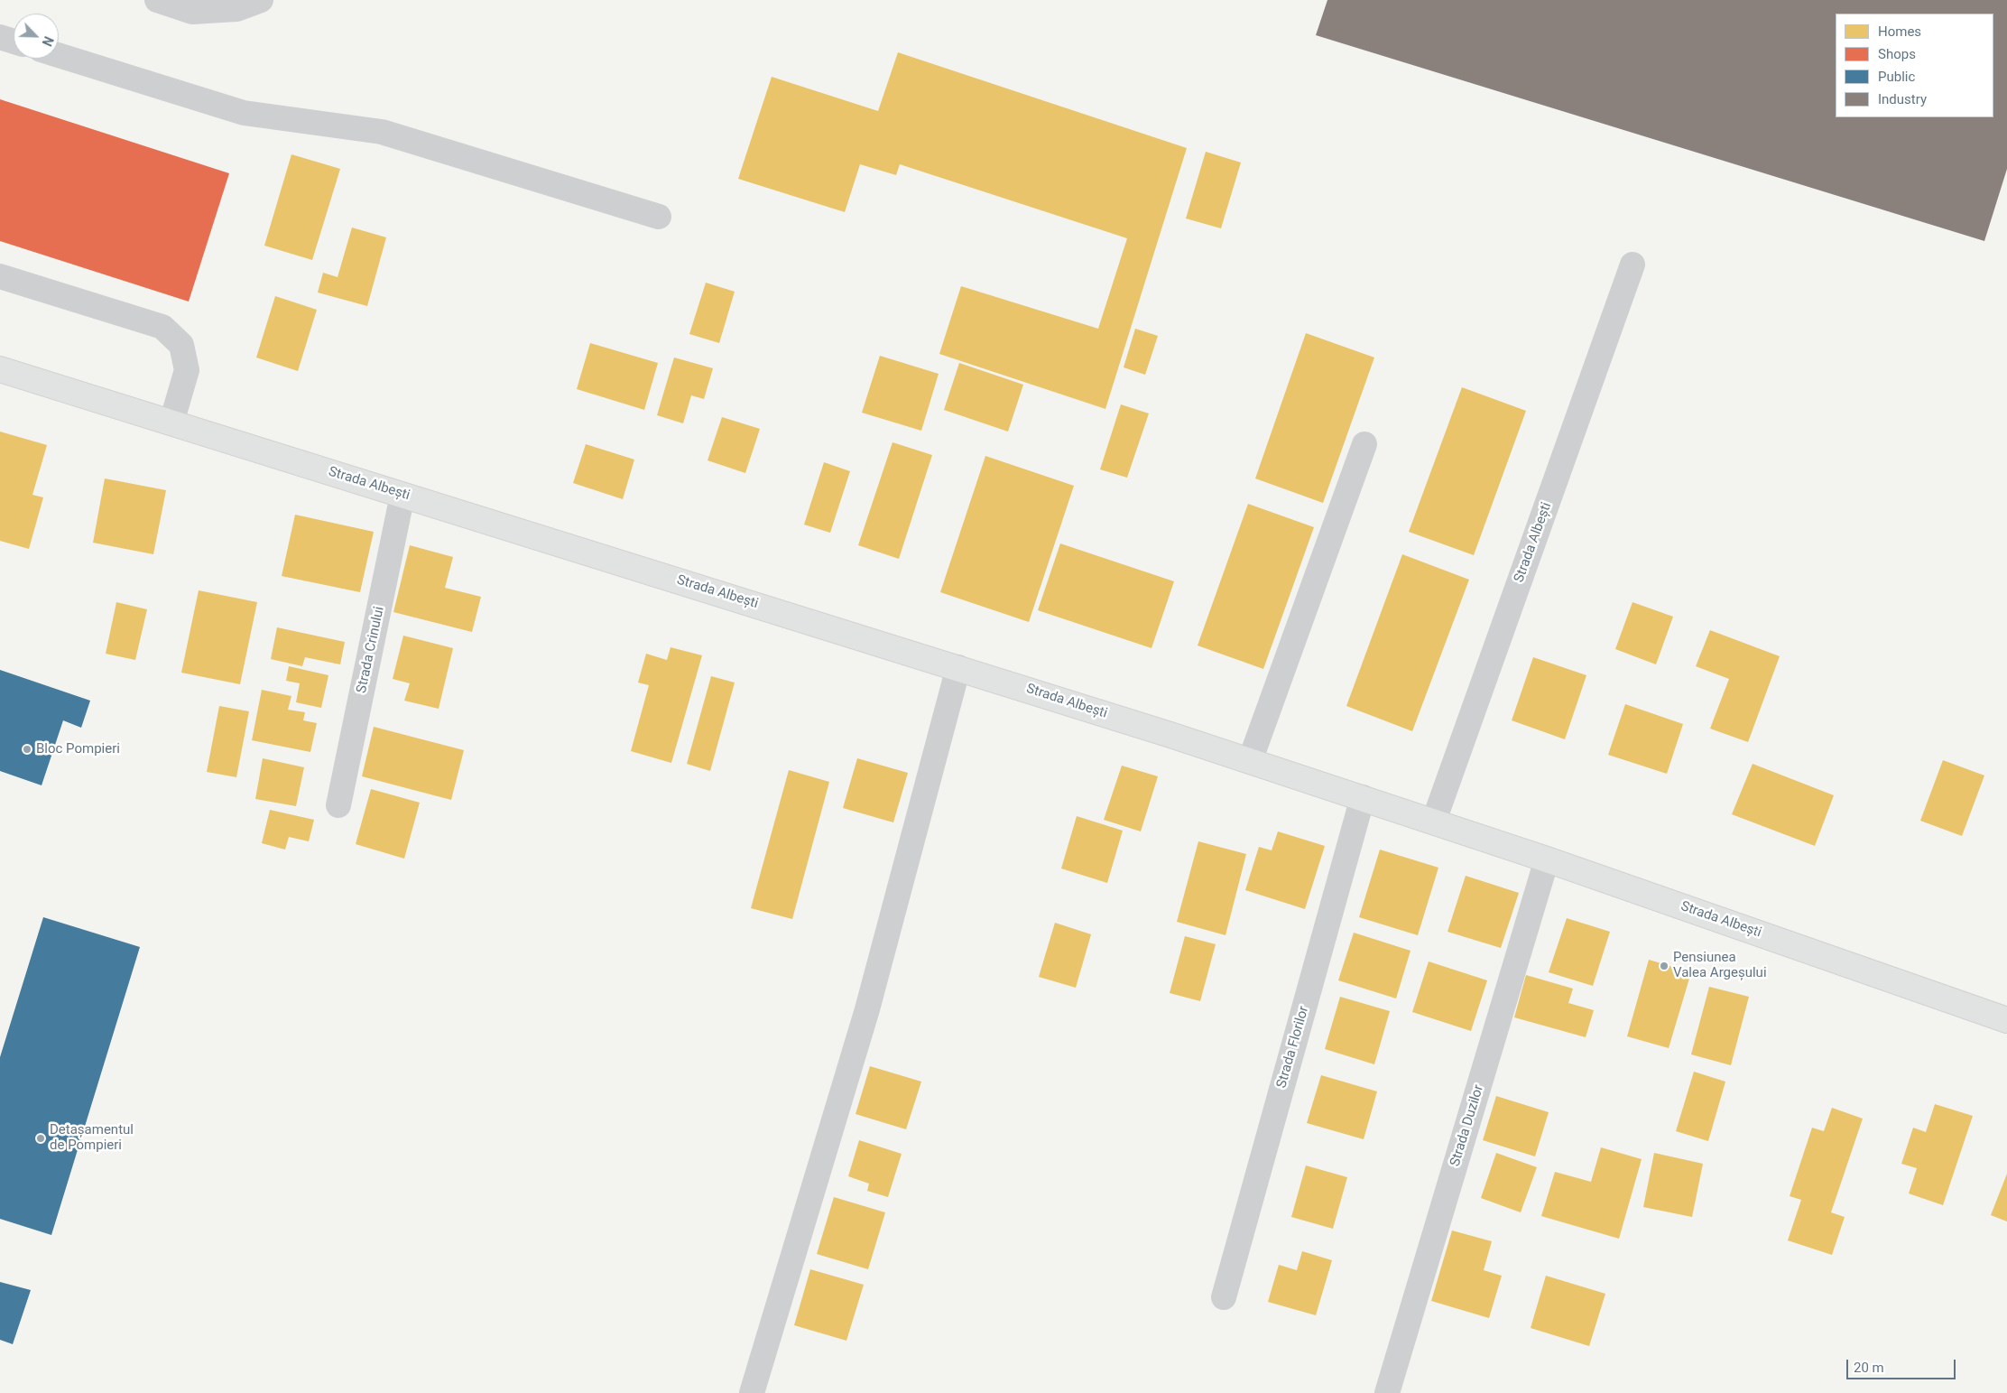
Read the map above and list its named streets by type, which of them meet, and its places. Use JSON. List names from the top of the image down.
{
  "streets": {
    "main road": ["Strada Albești"],
    "street": ["Strada Crinului", "Strada Florilor", "Strada Duzilor"]
  },
  "crossings": [
    ["Strada Albești", "Strada Crinului"],
    ["Strada Albești", "Strada Florilor"],
    ["Strada Albești", "Strada Duzilor"]
  ],
  "places": ["Bloc Pompieri", "Pensiunea Valea Argeșului", "Detașamentul de Pompieri"],
  "legend": [
    "Homes",
    "Shops",
    "Public",
    "Industry"
  ],
  "scale_bar": "20 m",
  "north": "bottom right"
}
